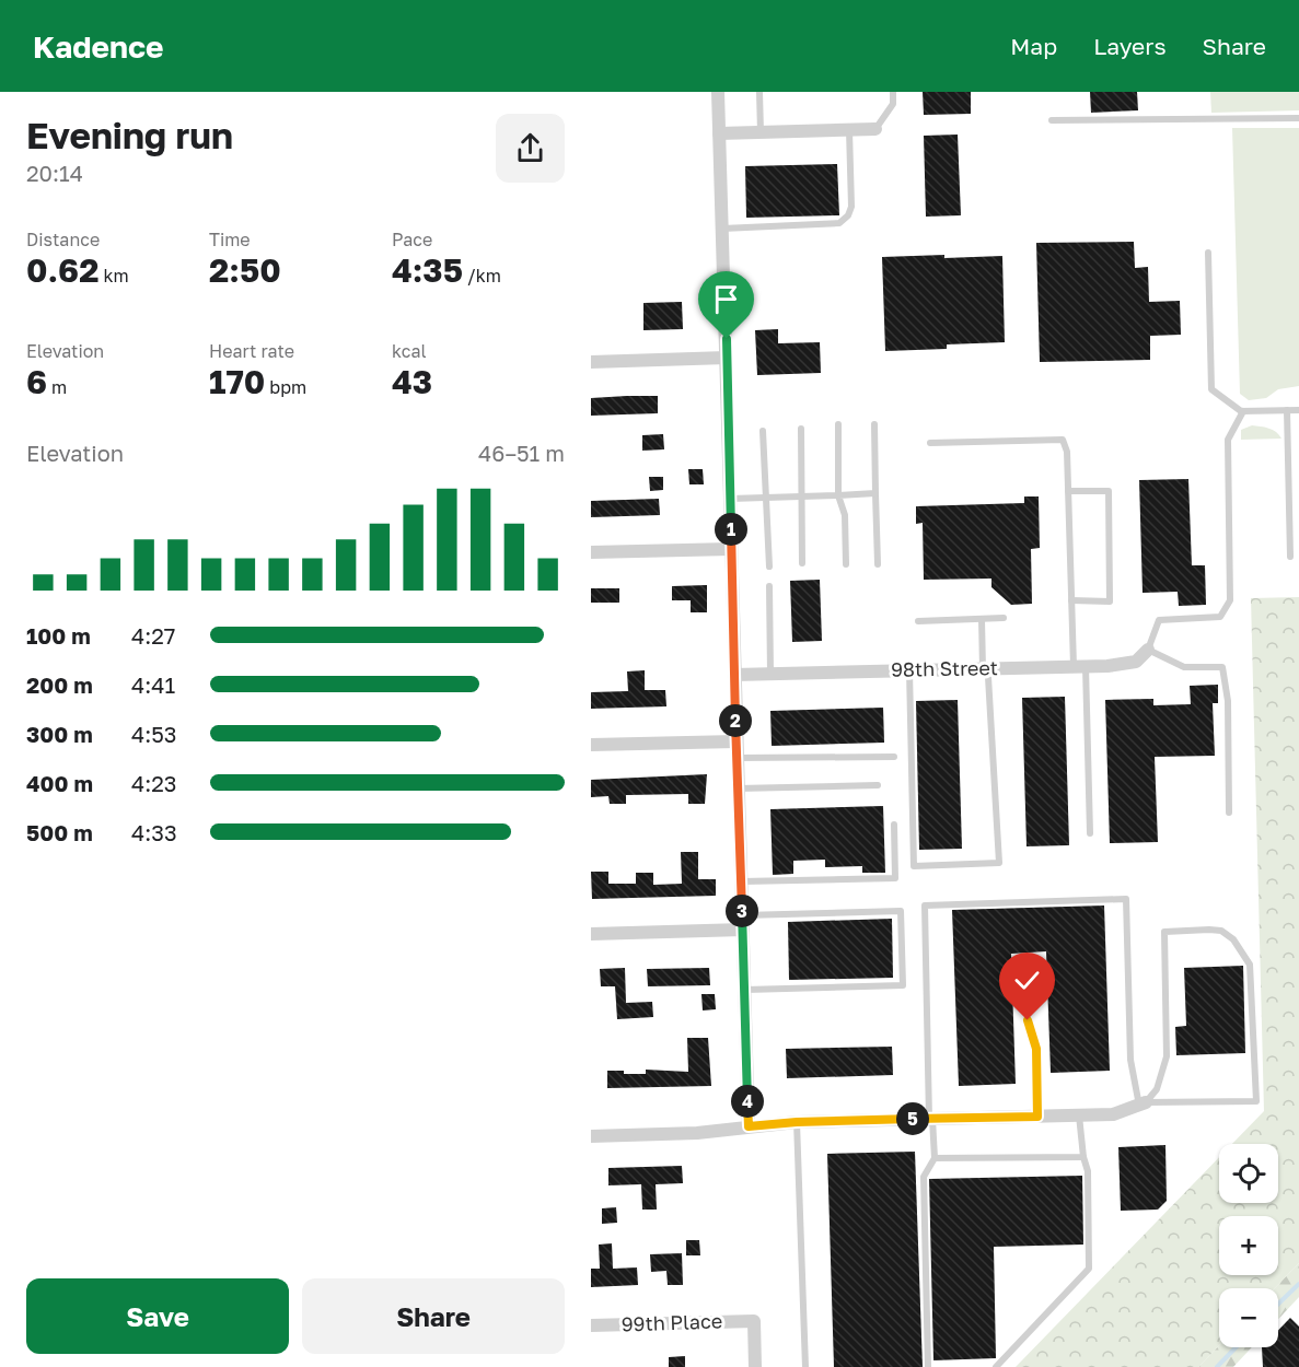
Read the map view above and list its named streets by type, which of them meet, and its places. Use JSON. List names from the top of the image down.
{
  "streets": {
    "street": ["98th Street", "99th Place"]
  },
  "page": {
    "header": "Kadence",
    "nav": ["Map", "Layers", "Share"],
    "heading": ["Evening run", "20:14"],
    "stats": [
      ["Distance", "0.62 km"],
      ["Time", "2:50"],
      ["Pace", "4:35 /km"],
      ["Elevation", "6 m"],
      ["Heart rate", "170 bpm"],
      ["kcal", "43"]
    ],
    "chart": ["Elevation", "46–51 m"],
    "pins": [
      "1",
      "2",
      "3",
      "4",
      "5"
    ],
    "list": [
      {
        "name": "100 m",
        "note": "4:27"
      },
      {
        "name": "200 m",
        "note": "4:41"
      },
      {
        "name": "300 m",
        "note": "4:53"
      },
      {
        "name": "400 m",
        "note": "4:23"
      },
      {
        "name": "500 m",
        "note": "4:33"
      }
    ],
    "map_buttons": ["+", "−"],
    "buttons": ["Save", "Share"]
  }
}
